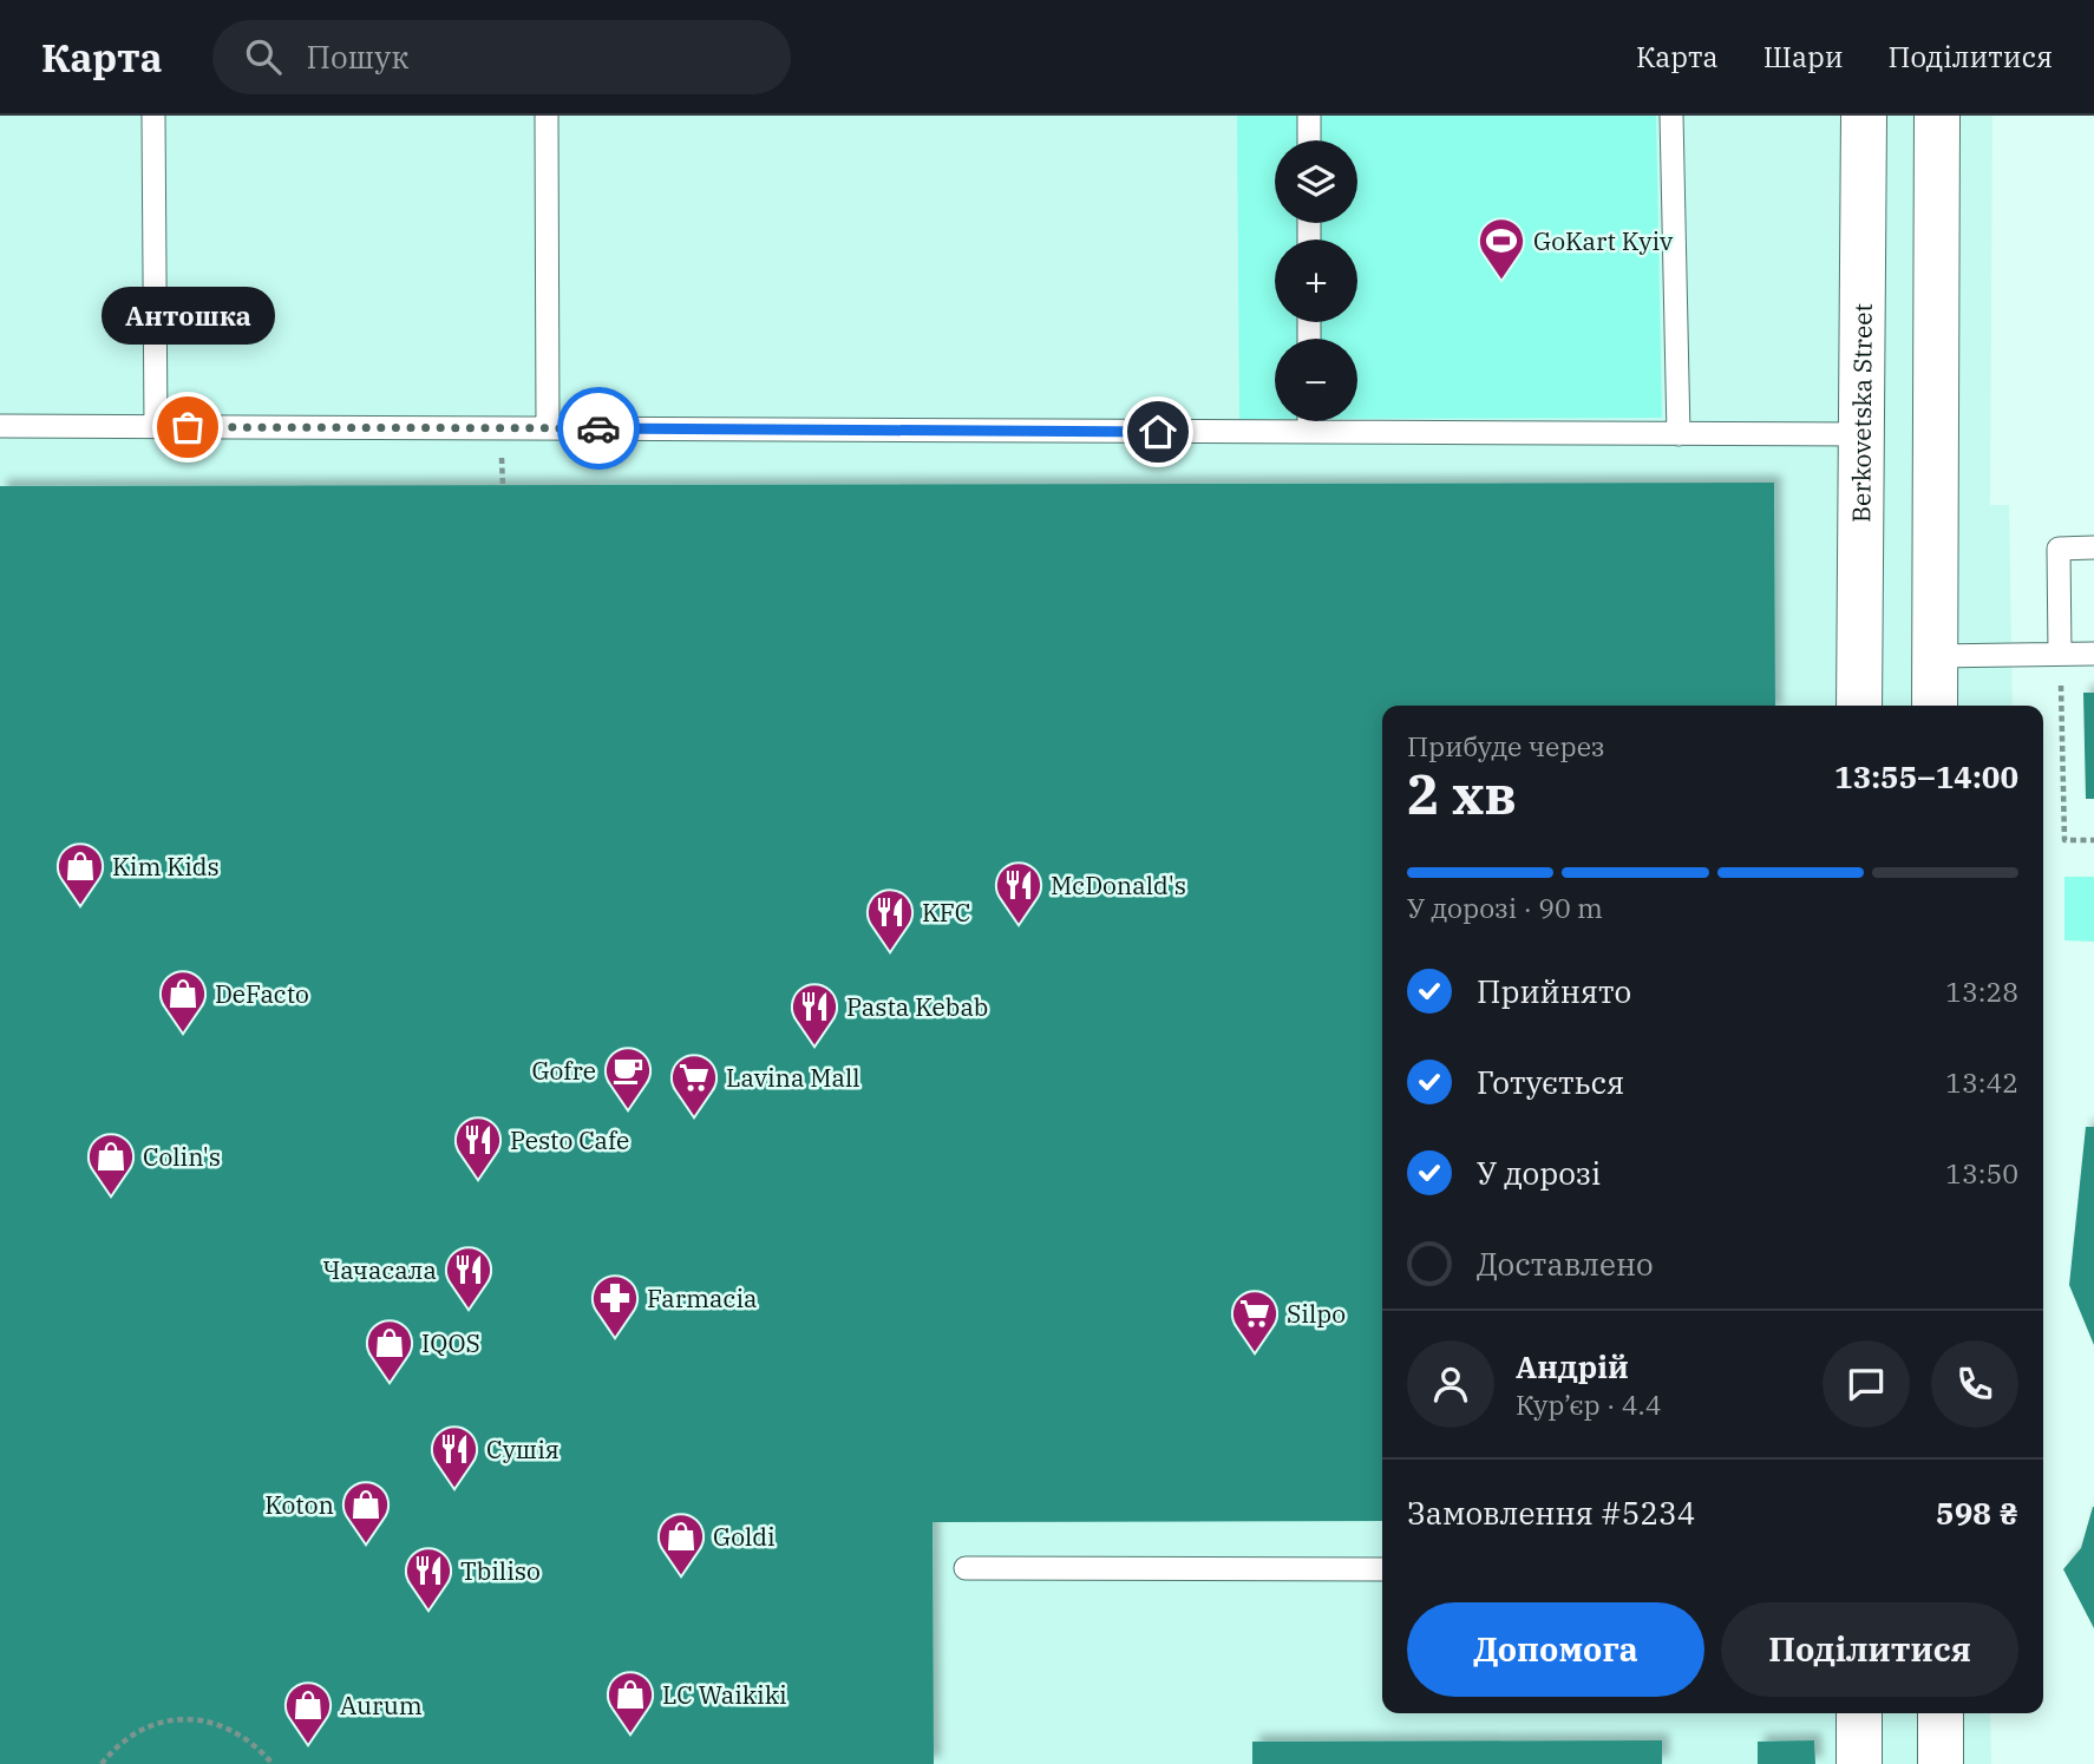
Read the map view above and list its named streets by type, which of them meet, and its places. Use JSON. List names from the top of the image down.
{
  "streets": {
    "street": ["Berkovetska Street"]
  },
  "places": {
    "sports": ["GoKart Kyiv"],
    "other": ["Антошка"],
    "shop": [
      "Kim Kids",
      "DeFacto",
      "Colin's",
      "IQOS",
      "Koton",
      "Goldi",
      "LC Waikiki",
      "Aurum"
    ],
    "restaurant": [
      "McDonald's",
      "KFC",
      "Pasta Kebab",
      "Pesto Cafe",
      "Чачасала",
      "Сушія",
      "Tbiliso"
    ],
    "cafe": ["Gofre"],
    "supermarket": ["Lavina Mall", "Silpo"],
    "pharmacy": ["Farmacia"]
  },
  "page": {
    "header": "Карта",
    "search": "Пошук",
    "nav": ["Карта", "Шари", "Поділитися"],
    "map_buttons": ["+", "−"],
    "bubble": "Антошка",
    "heading": ["2 хв", "Прибуде через", "13:55–14:00"],
    "panel": [
      "Андрій",
      "Кур’єр · 4.4",
      "Замовлення #5234",
      "598 ₴"
    ],
    "bar": "У дорозі · 90 m",
    "list": [
      ["Прийнято", "13:28"],
      ["Готується", "13:42"],
      ["У дорозі", "13:50"],
      "Доставлено"
    ],
    "buttons": ["Допомога", "Поділитися"]
  }
}
